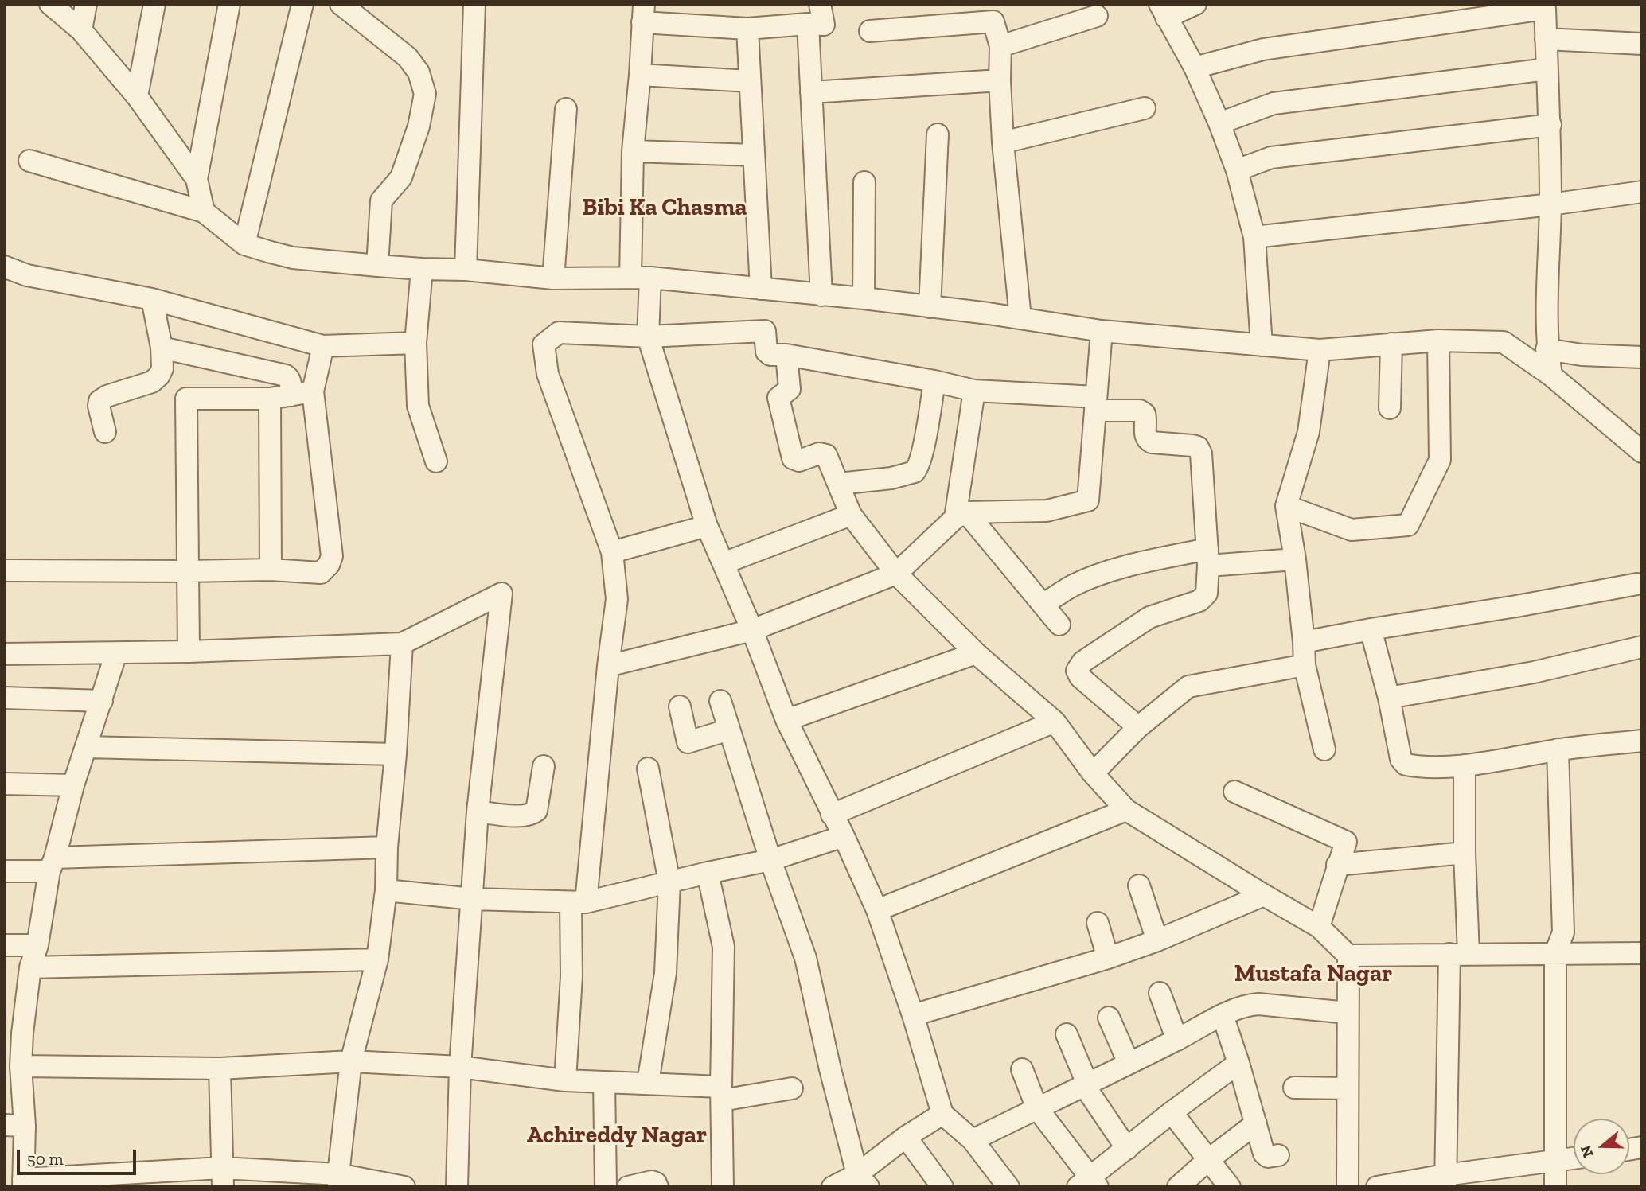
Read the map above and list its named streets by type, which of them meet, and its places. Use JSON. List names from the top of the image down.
{
  "districts": ["Bibi Ka Chasma", "Mustafa Nagar", "Achireddy Nagar"],
  "scale_bar": "50 m",
  "north": "left"
}
